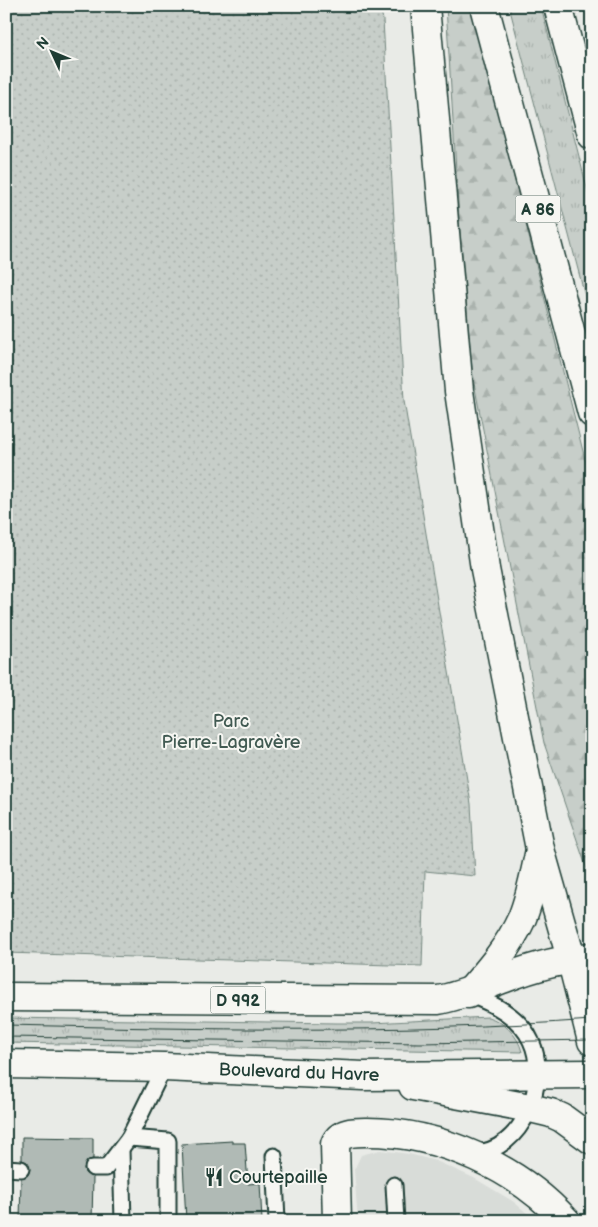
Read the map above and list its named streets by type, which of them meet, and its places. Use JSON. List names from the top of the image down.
{
  "streets": {
    "main road": ["A 86", "D 992", "Boulevard du Havre"]
  },
  "parks": ["Parc Pierre-Lagravère"],
  "places": {
    "restaurant": ["Courtepaille"]
  },
  "north": "top left"
}
